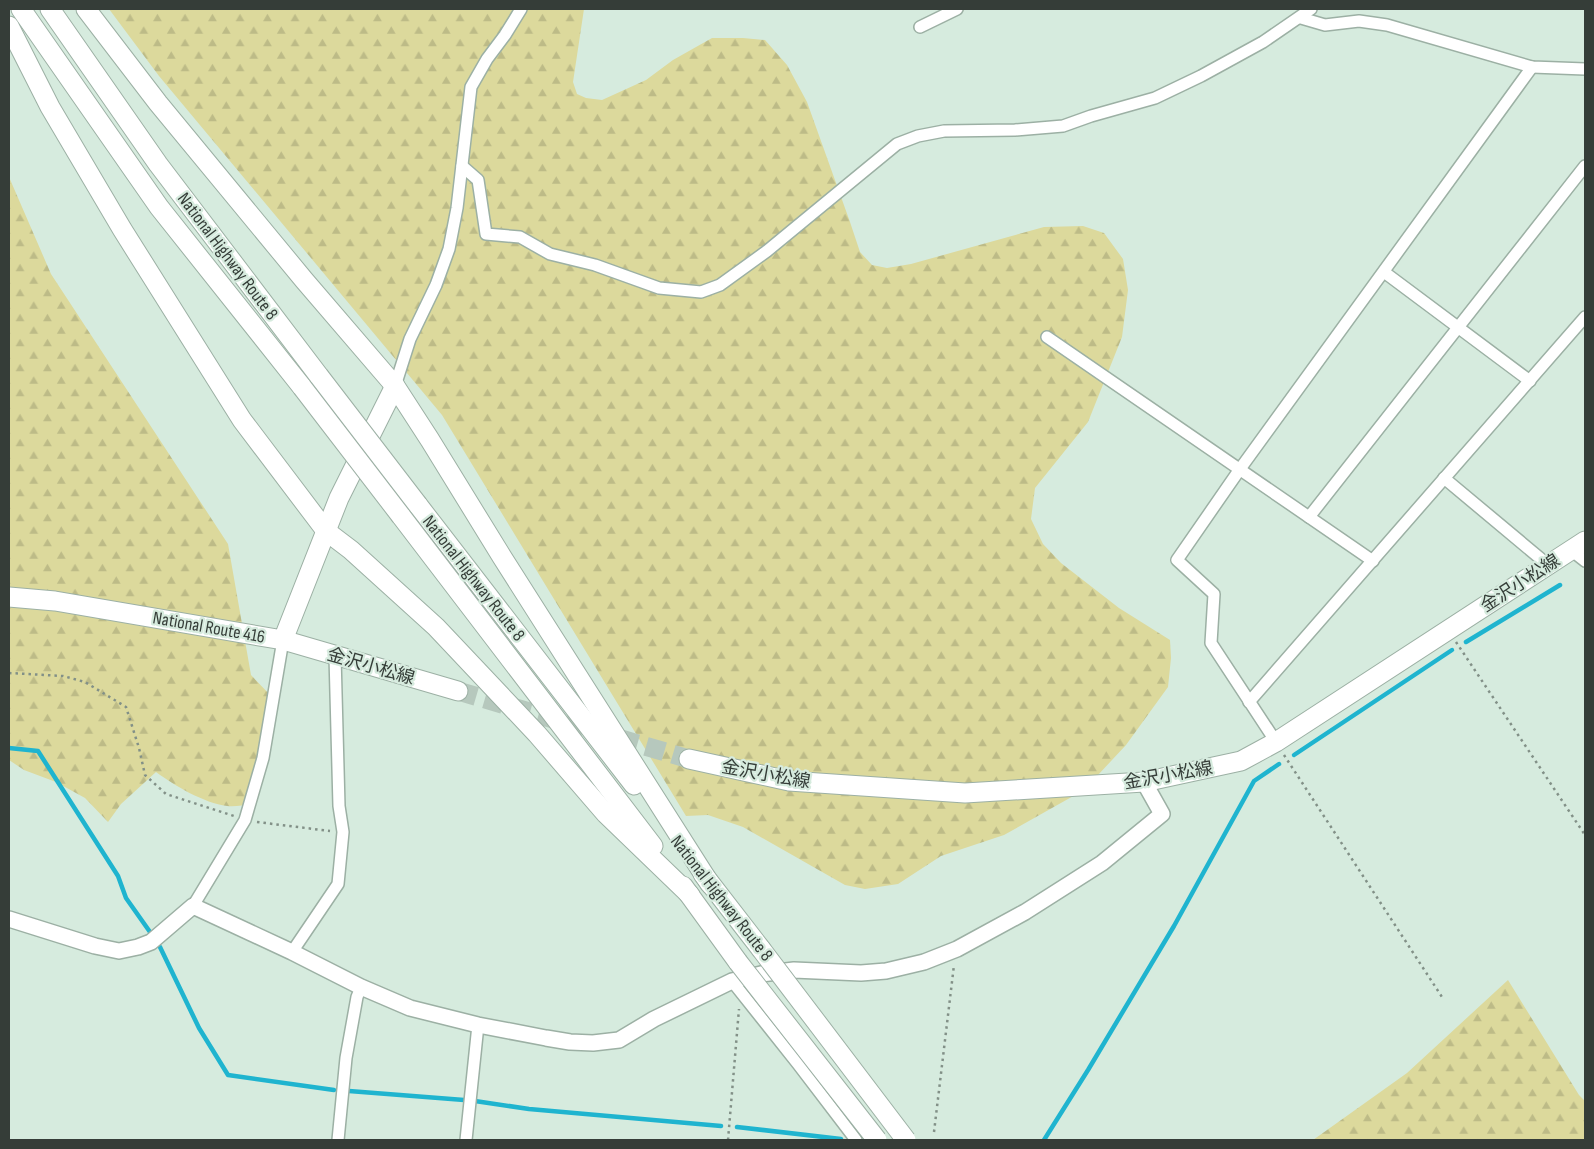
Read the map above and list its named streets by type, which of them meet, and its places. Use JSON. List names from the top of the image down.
{
  "streets": {
    "main road": ["National Highway Route 8", "金沢小松線", "National Route 416"]
  },
  "crossings": [
    ["金沢小松線", "National Route 416"]
  ]
}
